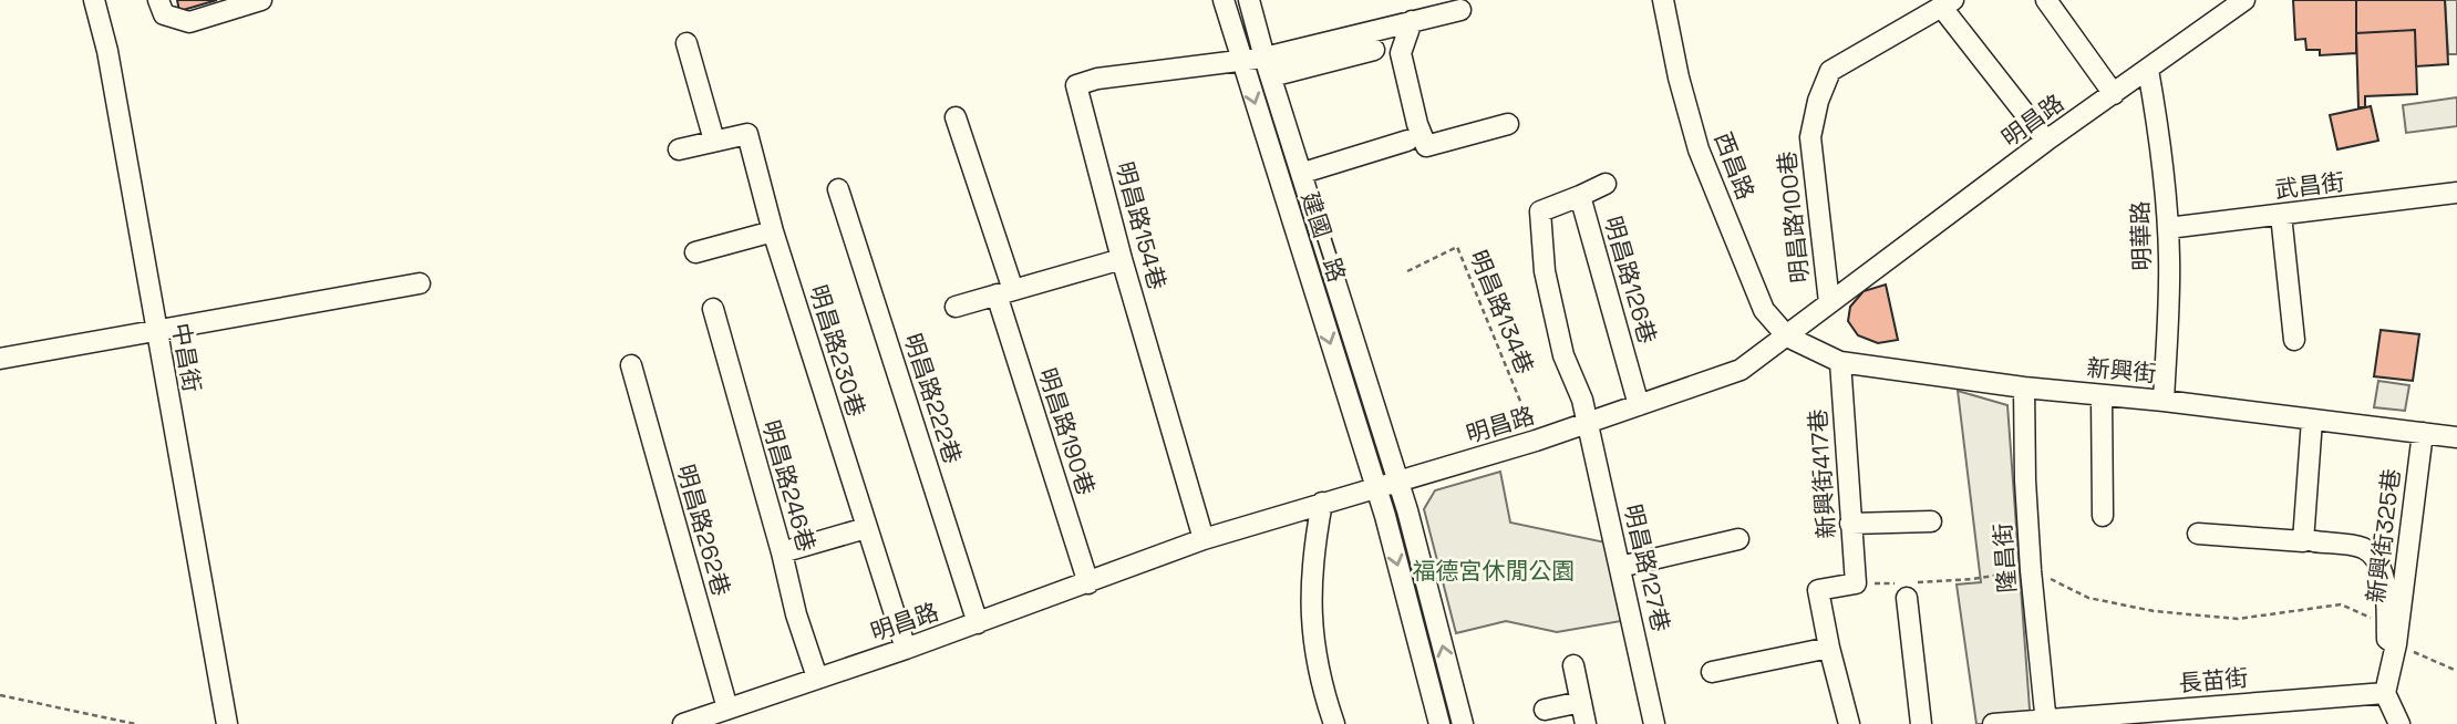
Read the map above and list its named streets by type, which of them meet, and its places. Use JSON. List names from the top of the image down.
{
  "streets": {
    "street": [
      "明昌路",
      "西昌路",
      "武昌街",
      "明昌路100巷",
      "明昌路154巷",
      "明華路",
      "建國二路",
      "明昌路126巷",
      "明昌路230巷",
      "中昌街",
      "新興街",
      "明昌路222巷",
      "明昌路190巷",
      "新興街417巷",
      "明昌路246巷",
      "明昌路262巷",
      "新興街325巷",
      "隆昌街",
      "明昌路127巷",
      "長苗街"
    ],
    "path": ["明昌路134巷"]
  },
  "crossings": [
    ["明昌路", "西昌路"],
    ["明昌路", "明昌路100巷"],
    ["明昌路", "明昌路154巷"],
    ["明昌路", "明華路"],
    ["明昌路", "建國二路"],
    ["明昌路", "明昌路126巷"],
    ["明昌路", "明昌路134巷"],
    ["明昌路", "明昌路230巷"],
    ["明昌路", "新興街"],
    ["明昌路", "明昌路222巷"],
    ["明昌路", "明昌路190巷"],
    ["明昌路", "明昌路246巷"],
    ["明昌路", "明昌路262巷"],
    ["明昌路", "明昌路127巷"],
    ["西昌路", "新興街"],
    ["武昌街", "明華路"],
    ["明昌路154巷", "建國二路"],
    ["明華路", "新興街"],
    ["明昌路126巷", "明昌路127巷"],
    ["新興街", "新興街417巷"],
    ["新興街", "新興街325巷"],
    ["新興街", "隆昌街"],
    ["新興街325巷", "長苗街"],
    ["隆昌街", "長苗街"]
  ],
  "parks": ["福德宮休閒公園"]
}
